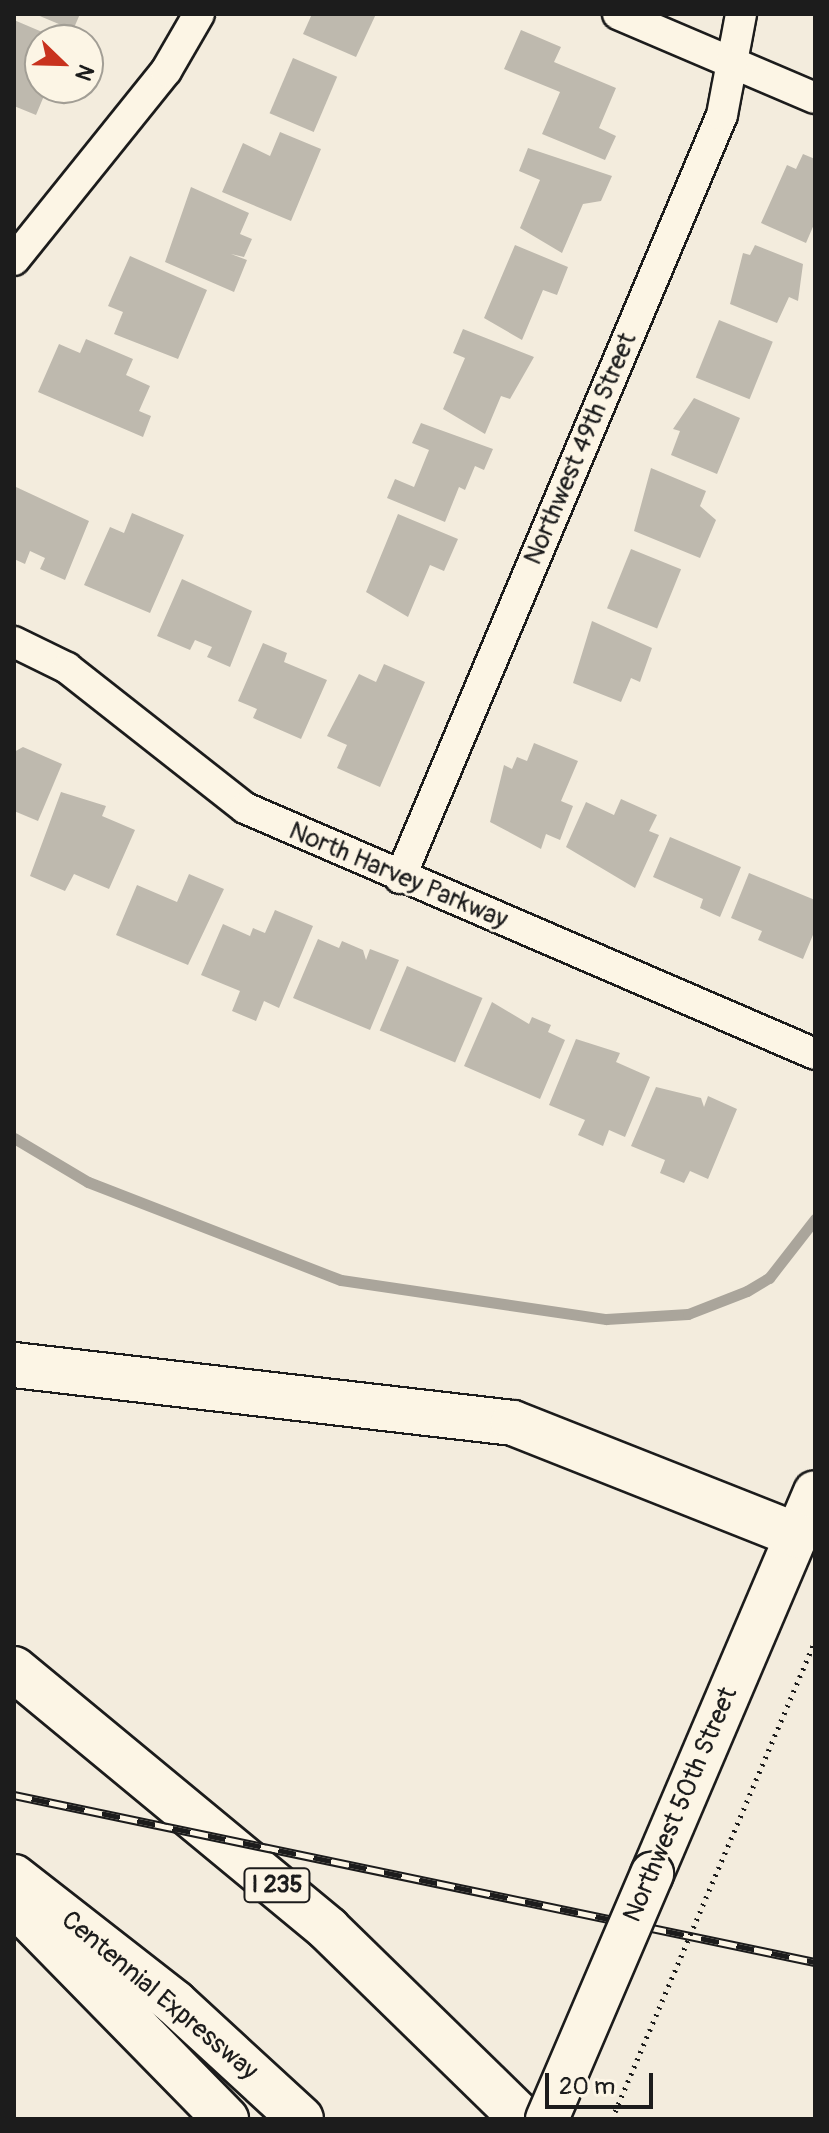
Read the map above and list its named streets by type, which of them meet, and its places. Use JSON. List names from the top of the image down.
{
  "streets": {
    "highway": ["I 235", "Centennial Expressway"],
    "main road": ["Northwest 50th Street"],
    "street": ["Northwest 49th Street", "North Harvey Parkway"]
  },
  "crossings": [
    ["Northwest 49th Street", "North Harvey Parkway"]
  ],
  "scale_bar": "20 m",
  "north": "bottom right"
}
